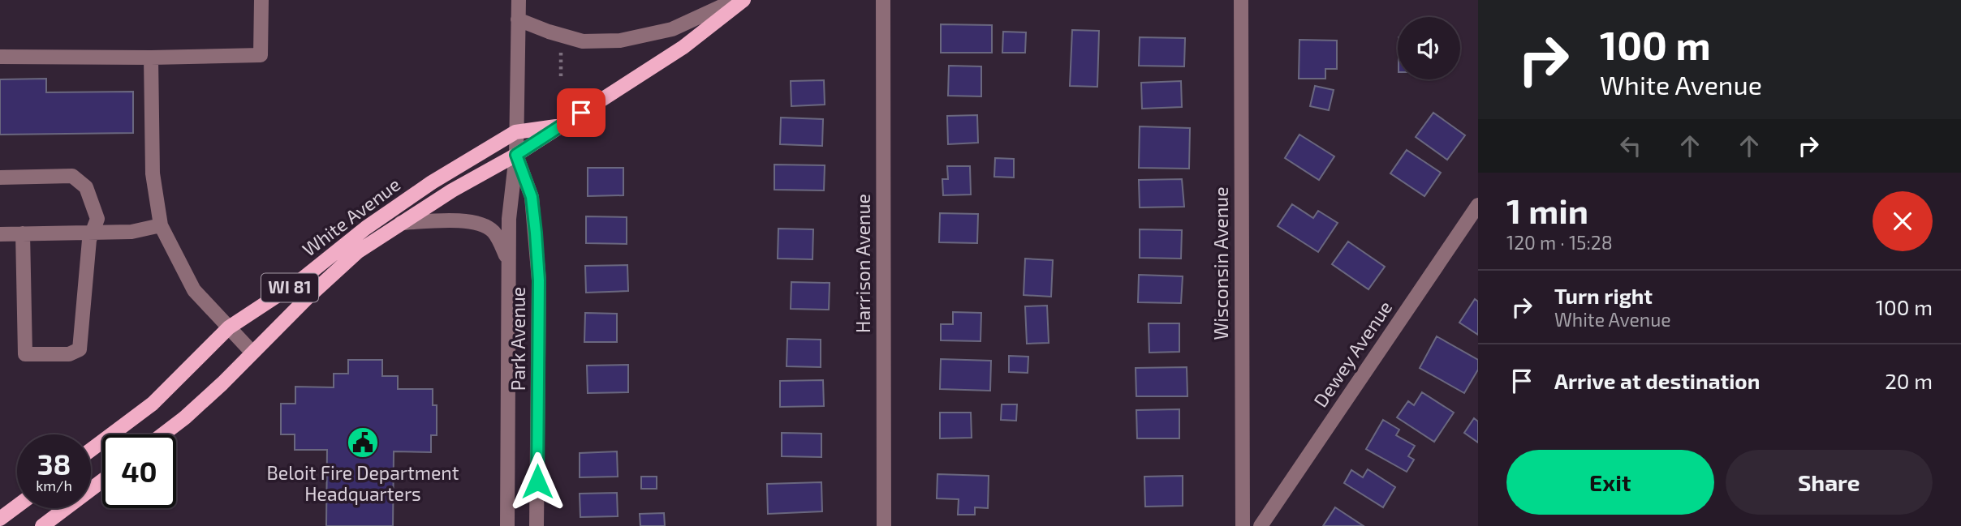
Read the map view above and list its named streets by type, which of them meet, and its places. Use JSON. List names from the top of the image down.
{
  "streets": {
    "main road": ["White Avenue", "WI 81"],
    "street": [
      "Harrison Avenue",
      "Wisconsin Avenue",
      "Park Avenue",
      "Dewey Avenue"
    ]
  },
  "crossings": [
    ["White Avenue", "Park Avenue"]
  ],
  "places": {
    "public building": ["Beloit Fire Department Headquarters"]
  },
  "page": {
    "turn": ["100 m", "White Avenue"],
    "heading": ["1 min", "120 m · 15:28"],
    "list": [
      {
        "name": "Turn right",
        "note": "White Avenue",
        "value": "100 m"
      },
      {
        "name": "Arrive at destination",
        "value": "20 m"
      }
    ],
    "speed": "38 km/h",
    "limit": "40",
    "buttons": ["Exit", "Share"]
  }
}
